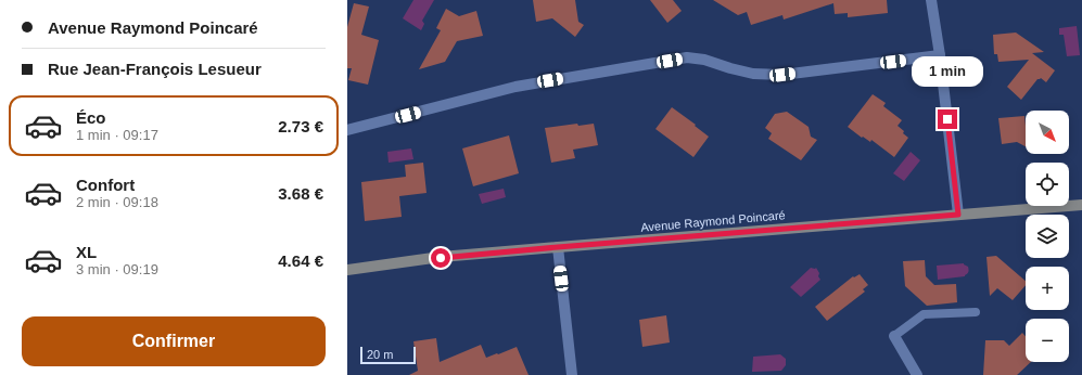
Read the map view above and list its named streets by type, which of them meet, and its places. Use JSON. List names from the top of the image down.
{
  "streets": {
    "main road": ["Avenue Raymond Poincaré"]
  },
  "scale_bar": "20 m",
  "north": "bottom right",
  "page": {
    "banner": ["Avenue Raymond Poincaré", "Rue Jean-François Lesueur"],
    "bubble": "1 min",
    "list": [
      {
        "name": "Éco",
        "note": "1 min · 09:17",
        "value": "2.73 €"
      },
      {
        "name": "Confort",
        "note": "2 min · 09:18",
        "value": "3.68 €"
      },
      {
        "name": "XL",
        "note": "3 min · 09:19",
        "value": "4.64 €"
      }
    ],
    "map_buttons": ["+", "−"],
    "buttons": "Confirmer",
    "scale": "20 m"
  }
}
